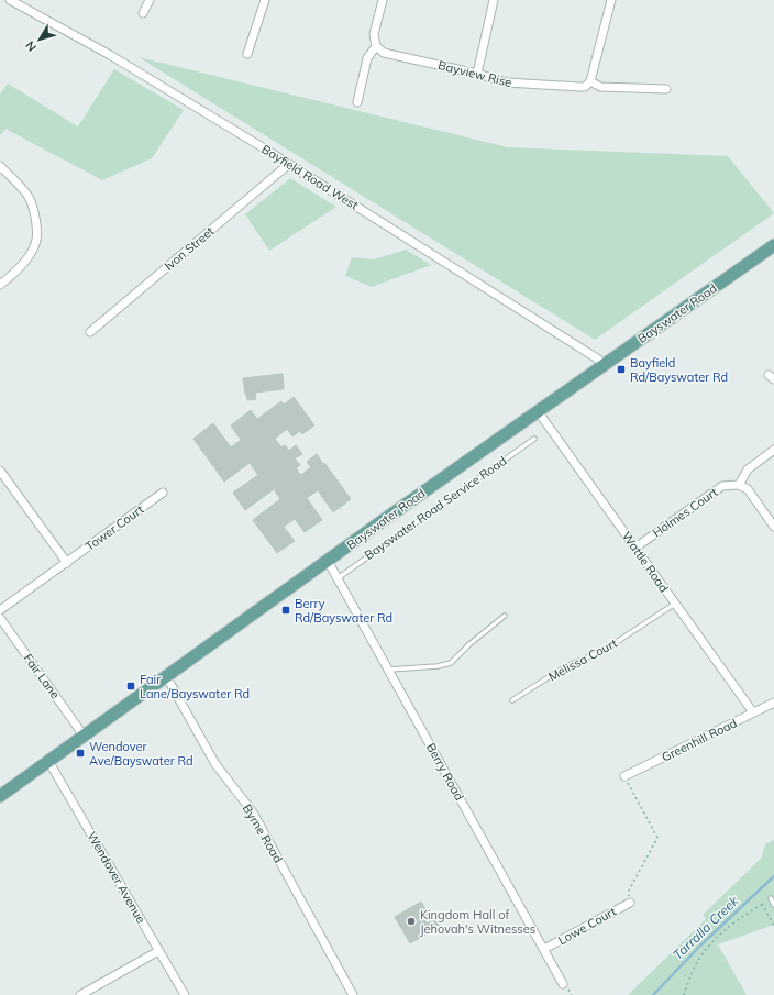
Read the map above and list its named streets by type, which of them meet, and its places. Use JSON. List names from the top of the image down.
{
  "streets": {
    "main road": ["Bayswater Road"],
    "street": [
      "Bayview Rise",
      "Bayfield Road West",
      "Ivon Street",
      "Holmes Court",
      "Tower Court",
      "Wattle Road",
      "Fair Lane",
      "Greenhill Road",
      "Berry Road",
      "Byrne Road",
      "Wendover Avenue",
      "Lowe Court"
    ],
    "lane": ["Bayswater Road Service Road", "Melissa Court"]
  },
  "crossings": [
    ["Bayfield Road West", "Ivon Street"],
    ["Bayfield Road West", "Bayswater Road"],
    ["Bayswater Road", "Wattle Road"],
    ["Bayswater Road", "Fair Lane"],
    ["Bayswater Road", "Berry Road"],
    ["Bayswater Road", "Byrne Road"],
    ["Bayswater Road", "Wendover Avenue"],
    ["Bayswater Road Service Road", "Berry Road"],
    ["Holmes Court", "Wattle Road"],
    ["Wattle Road", "Melissa Court"],
    ["Wattle Road", "Greenhill Road"],
    ["Berry Road", "Lowe Court"]
  ],
  "water": ["Tarralla Creek"],
  "places": {
    "transit": [
      "Bayfield Rd/Bayswater Rd",
      "Berry Rd/Bayswater Rd",
      "Fair Lane/Bayswater Rd",
      "Wendover Ave/Bayswater Rd"
    ],
    "other": ["Kingdom Hall of Jehovah's Witnesses"]
  },
  "north": "bottom left"
}
